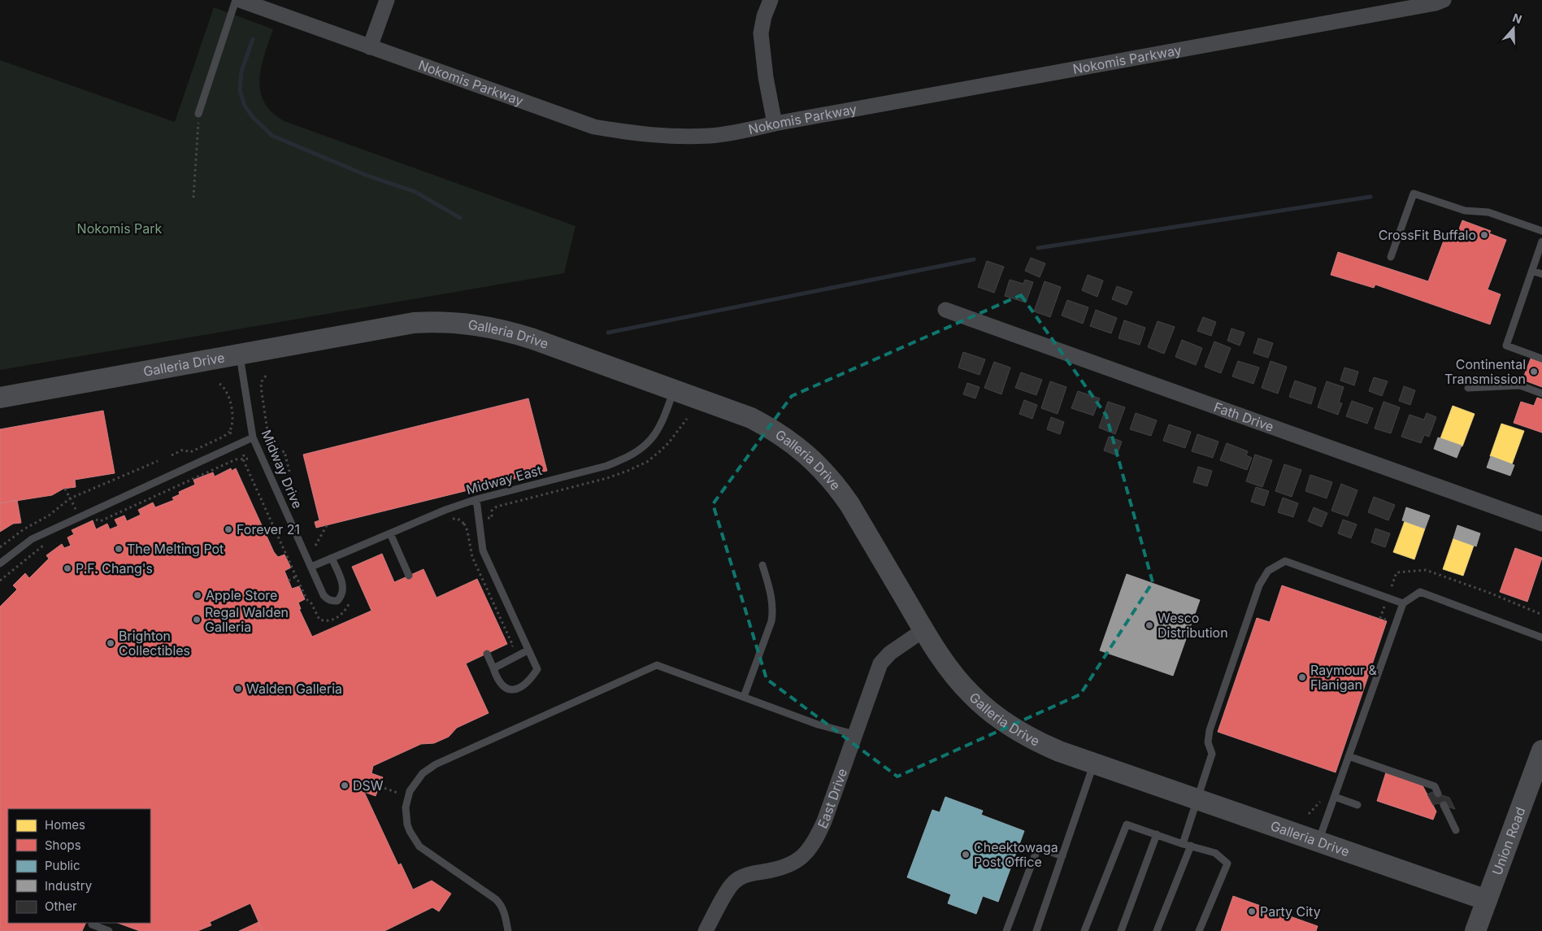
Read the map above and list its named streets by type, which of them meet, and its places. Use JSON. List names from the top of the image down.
{
  "streets": {
    "street": [
      "Nokomis Parkway",
      "Galleria Drive",
      "Fath Drive",
      "East Drive",
      "Union Road"
    ],
    "lane": ["Midway Drive", "Midway East"]
  },
  "crossings": [
    ["Galleria Drive", "Midway Drive"],
    ["Galleria Drive", "Midway East"],
    ["Galleria Drive", "East Drive"],
    ["Galleria Drive", "Union Road"],
    ["Midway Drive", "Midway East"]
  ],
  "parks": ["Nokomis Park"],
  "places": [
    "CrossFit Buffalo",
    "Continental Transmission",
    "Forever 21",
    "The Melting Pot",
    "P.F. Chang's",
    "Apple Store",
    "Regal Walden Galleria",
    "Wesco Distribution",
    "Brighton Collectibles",
    "Raymour & Flanigan",
    "Walden Galleria",
    "DSW",
    "Cheektowaga Post Office",
    "Party City"
  ],
  "legend": [
    "Homes",
    "Shops",
    "Public",
    "Industry",
    "Other"
  ],
  "north": "top"
}
